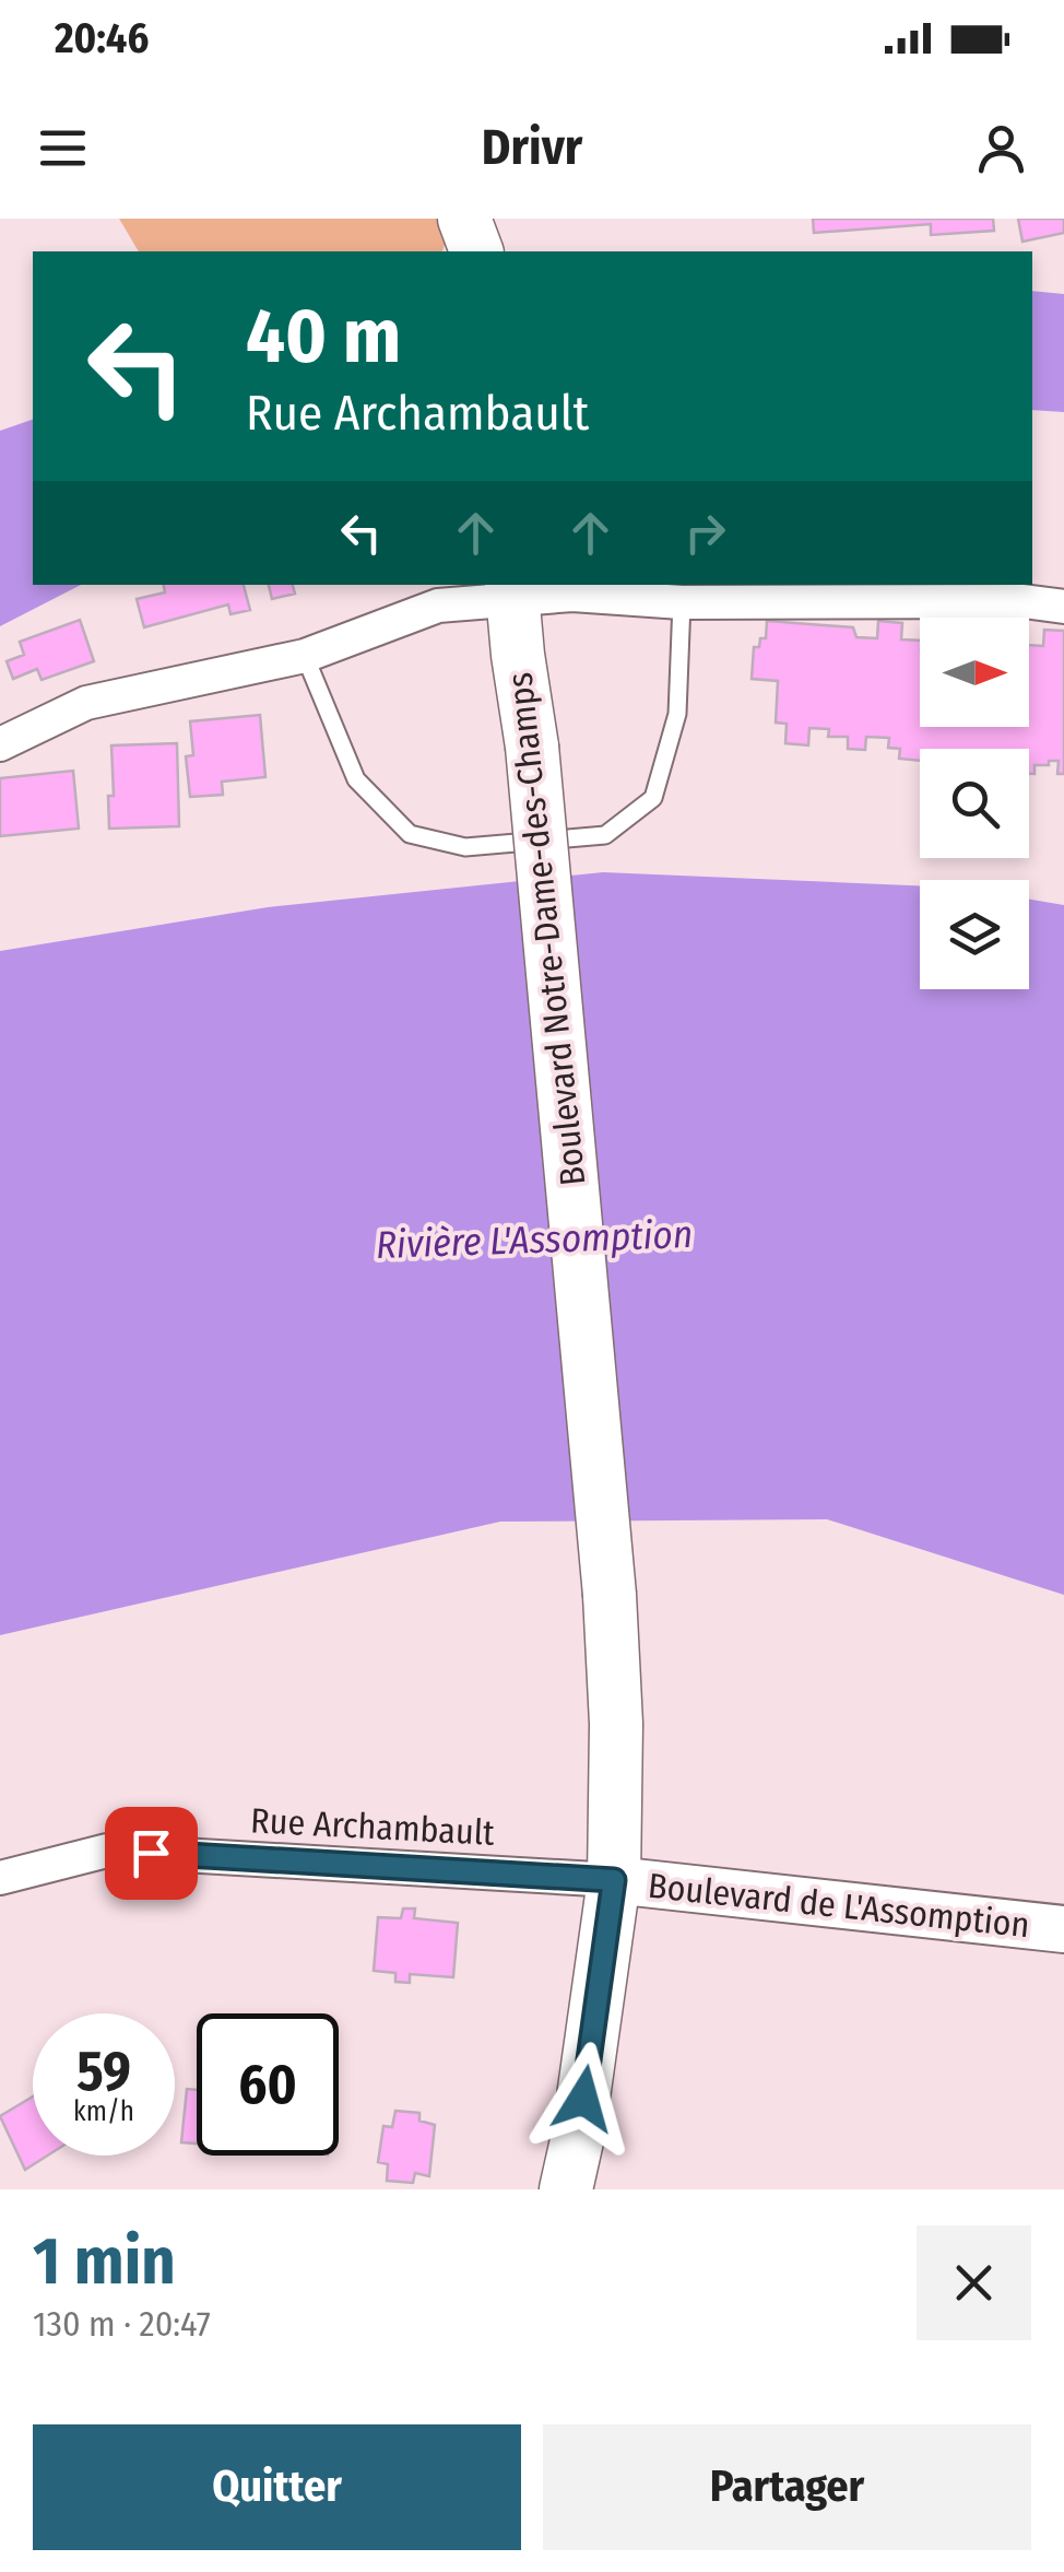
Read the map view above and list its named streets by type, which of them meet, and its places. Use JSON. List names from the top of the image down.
{
  "streets": {
    "main road": ["Boulevard Notre-Dame-des-Champs"],
    "street": ["Rue Archambault", "Boulevard de L'Assomption"]
  },
  "crossings": [
    ["Boulevard Notre-Dame-des-Champs", "Rue Archambault"],
    ["Boulevard Notre-Dame-des-Champs", "Boulevard de L'Assomption"],
    ["Rue Archambault", "Boulevard de L'Assomption"]
  ],
  "water": ["Rivière L'Assomption"],
  "north": "right",
  "page": {
    "status": "20:46",
    "header": "Drivr",
    "turn": ["40 m", "Rue Archambault"],
    "speed": "59 km/h",
    "limit": "60",
    "heading": ["1 min", "130 m · 20:47"],
    "buttons": ["Quitter", "Partager"]
  }
}
